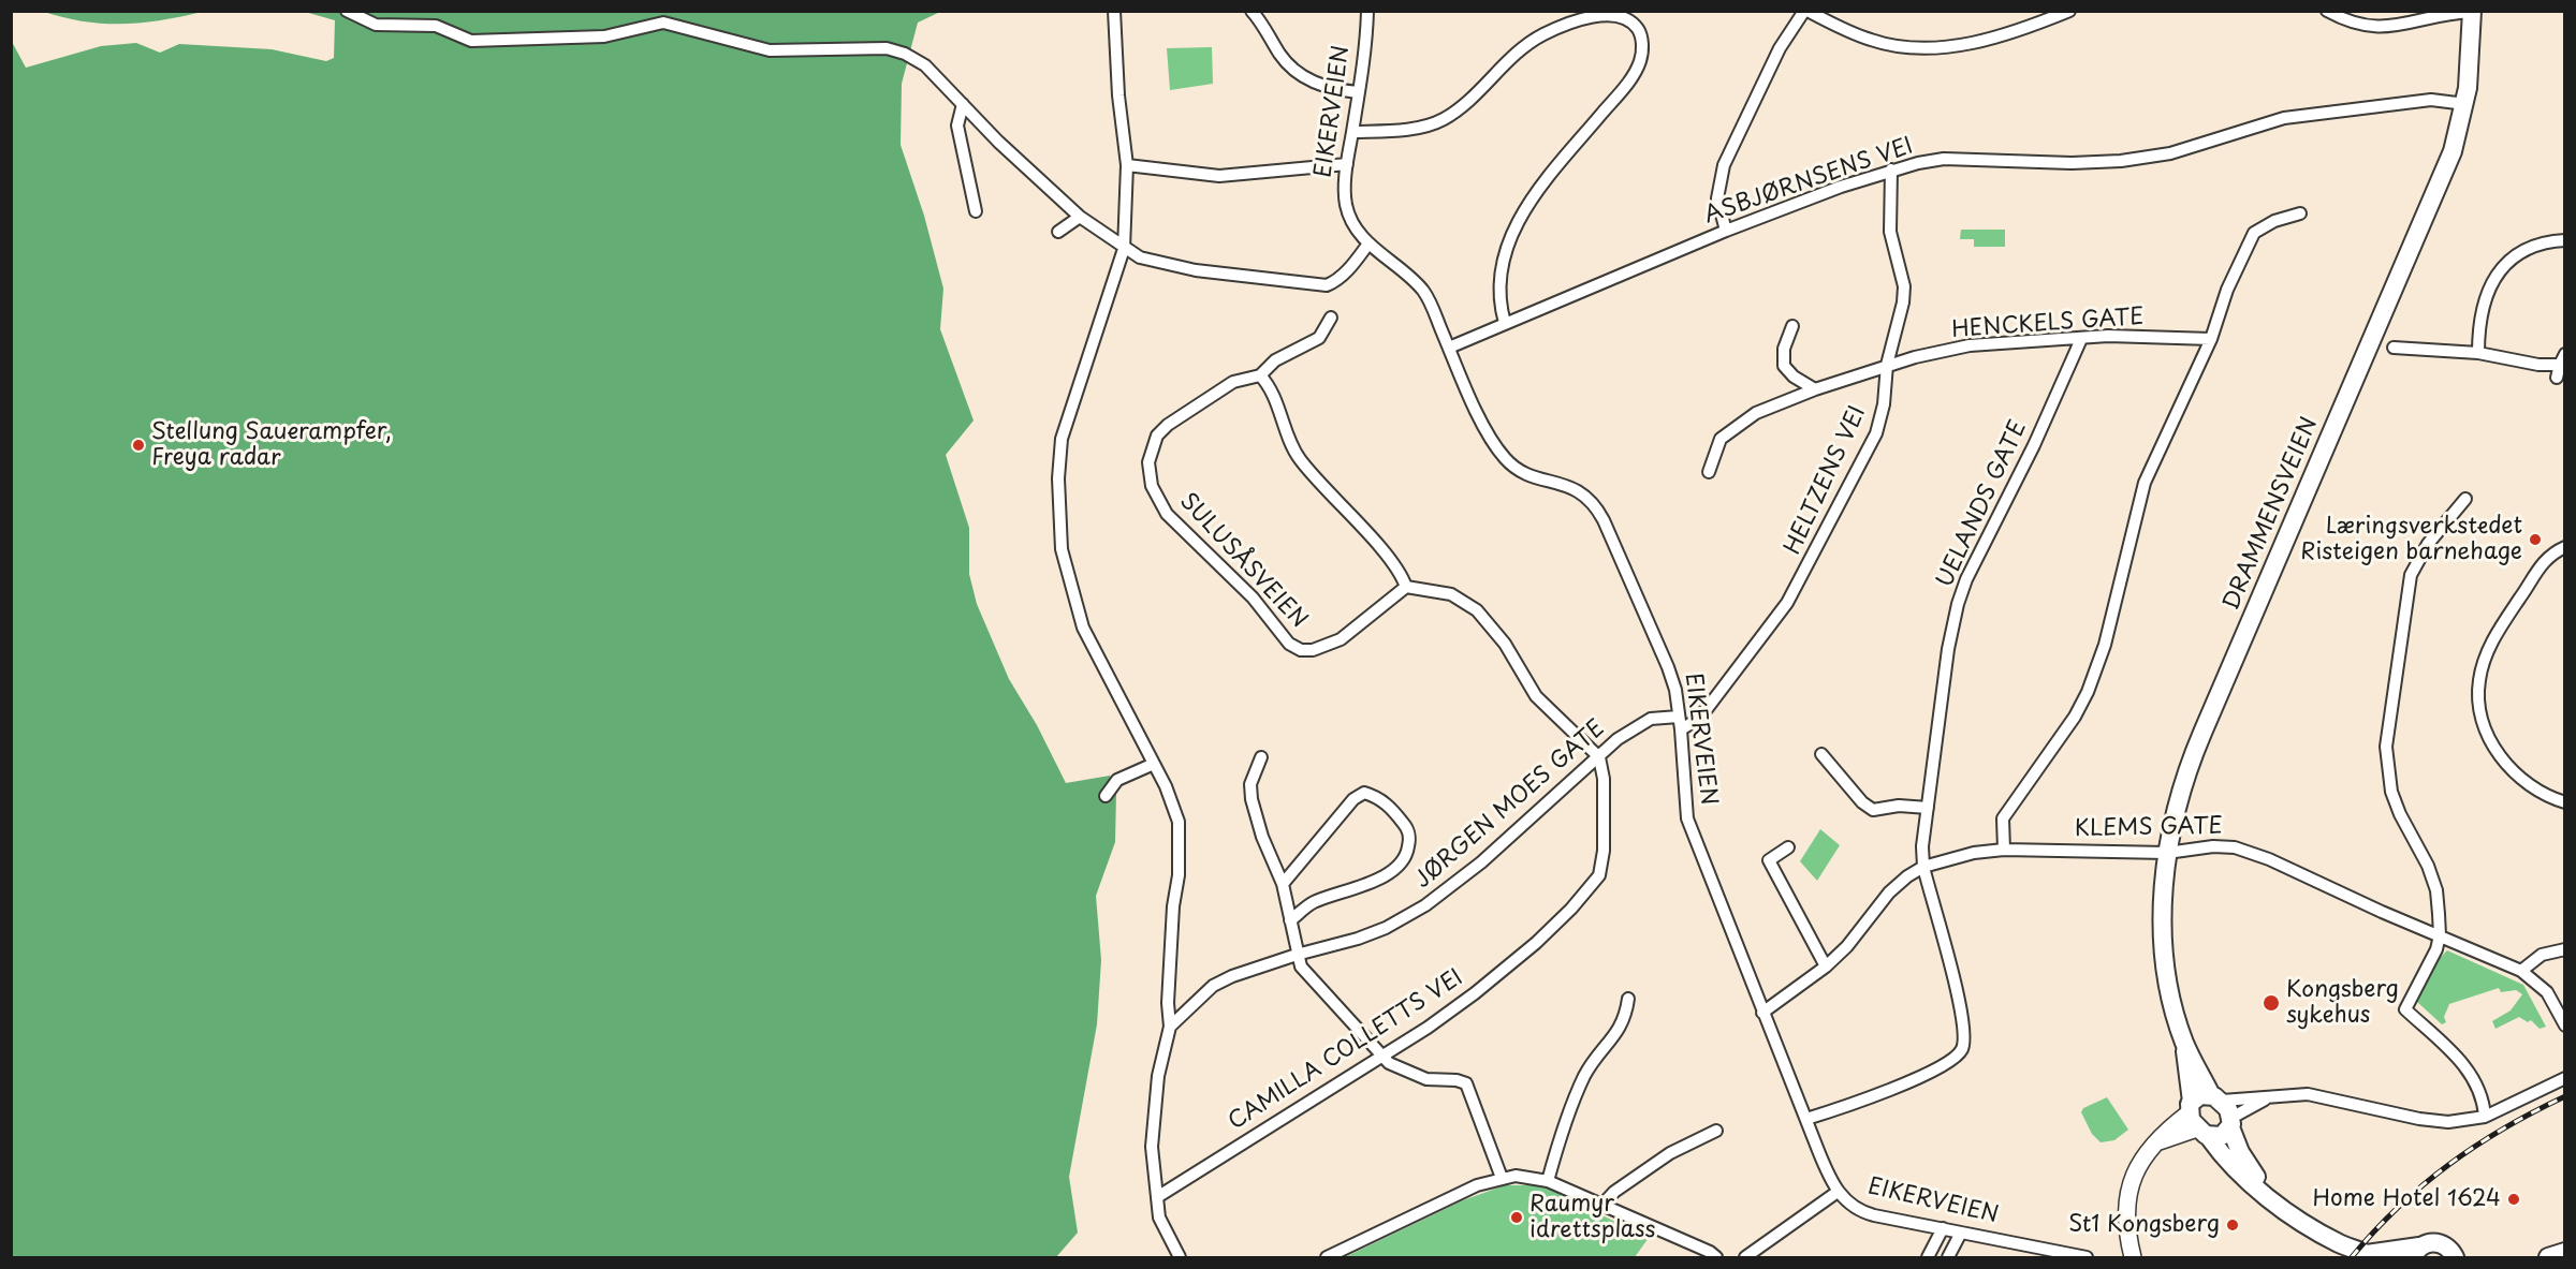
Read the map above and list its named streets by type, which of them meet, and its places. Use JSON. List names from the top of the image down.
{
  "streets": {
    "main road": ["DRAMMENSVEIEN"],
    "street": [
      "EIKERVEIEN",
      "ASBJØRNSENS VEI",
      "HENCKELS GATE",
      "HELTZENS VEI",
      "UELANDS GATE",
      "SULUSÅSVEIEN",
      "JØRGEN MOES GATE",
      "KLEMS GATE",
      "CAMILLA COLLETTS VEI"
    ]
  },
  "crossings": [
    ["EIKERVEIEN", "ASBJØRNSENS VEI"],
    ["EIKERVEIEN", "HELTZENS VEI"],
    ["EIKERVEIEN", "UELANDS GATE"],
    ["EIKERVEIEN", "JØRGEN MOES GATE"],
    ["EIKERVEIEN", "KLEMS GATE"],
    ["ASBJØRNSENS VEI", "HELTZENS VEI"],
    ["ASBJØRNSENS VEI", "DRAMMENSVEIEN"],
    ["HENCKELS GATE", "HELTZENS VEI"],
    ["HENCKELS GATE", "UELANDS GATE"],
    ["UELANDS GATE", "KLEMS GATE"],
    ["DRAMMENSVEIEN", "KLEMS GATE"],
    ["JØRGEN MOES GATE", "CAMILLA COLLETTS VEI"]
  ],
  "places": [
    "Stellung Sauerampfer, Freya radar",
    "Læringsverkstedet Risteigen barnehage",
    "Kongsberg sykehus",
    "Home Hotel 1624",
    "Raumyr idrettsplass",
    "St1 Kongsberg"
  ]
}
